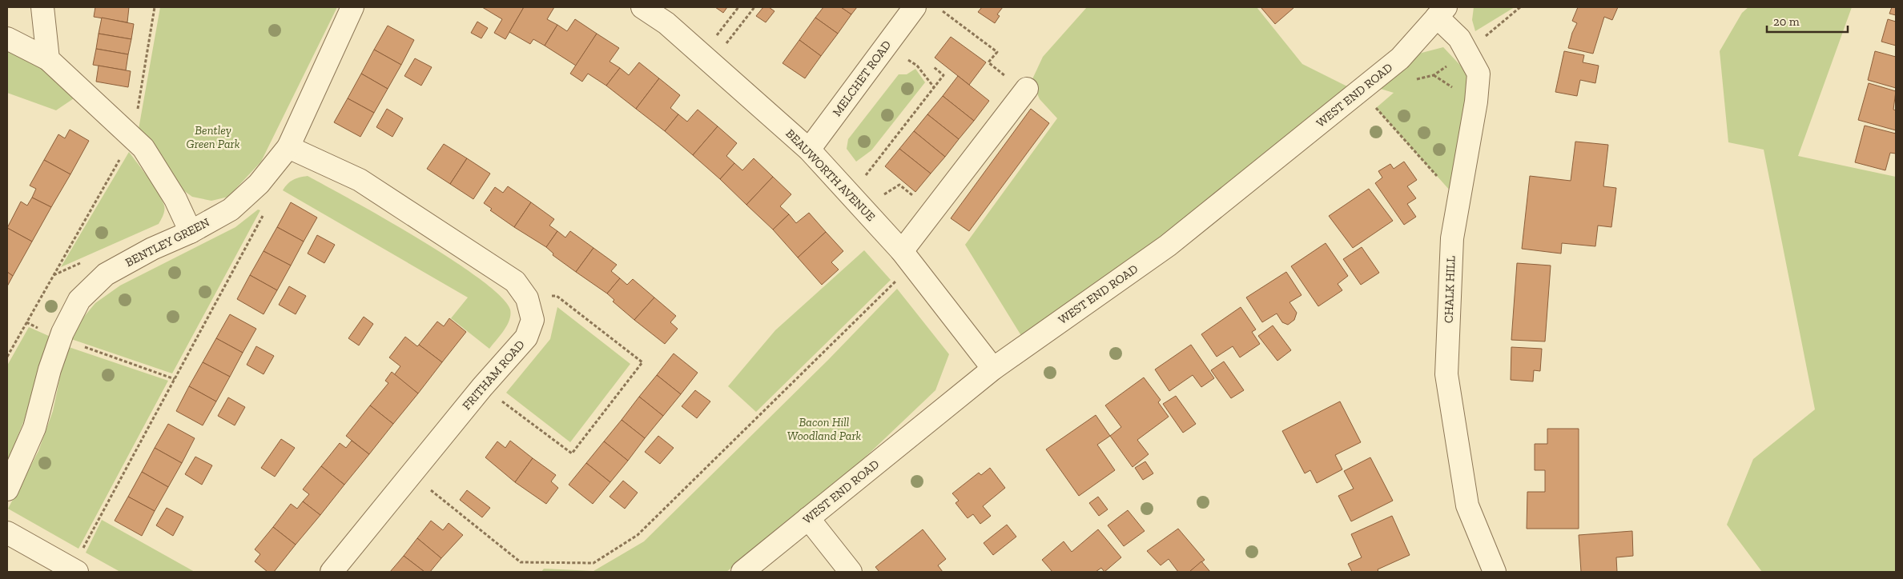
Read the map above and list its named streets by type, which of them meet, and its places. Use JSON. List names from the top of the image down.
{
  "streets": {
    "street": [
      "MELCHET ROAD",
      "WEST END ROAD",
      "BEAUWORTH AVENUE",
      "BENTLEY GREEN",
      "CHALK HILL",
      "FRITHAM ROAD"
    ]
  },
  "crossings": [
    ["MELCHET ROAD", "BEAUWORTH AVENUE"],
    ["WEST END ROAD", "BEAUWORTH AVENUE"],
    ["WEST END ROAD", "CHALK HILL"],
    ["BENTLEY GREEN", "FRITHAM ROAD"]
  ],
  "parks": ["Bentley Green Park", "Bacon Hill Woodland Park"],
  "scale_bar": "20 m"
}
